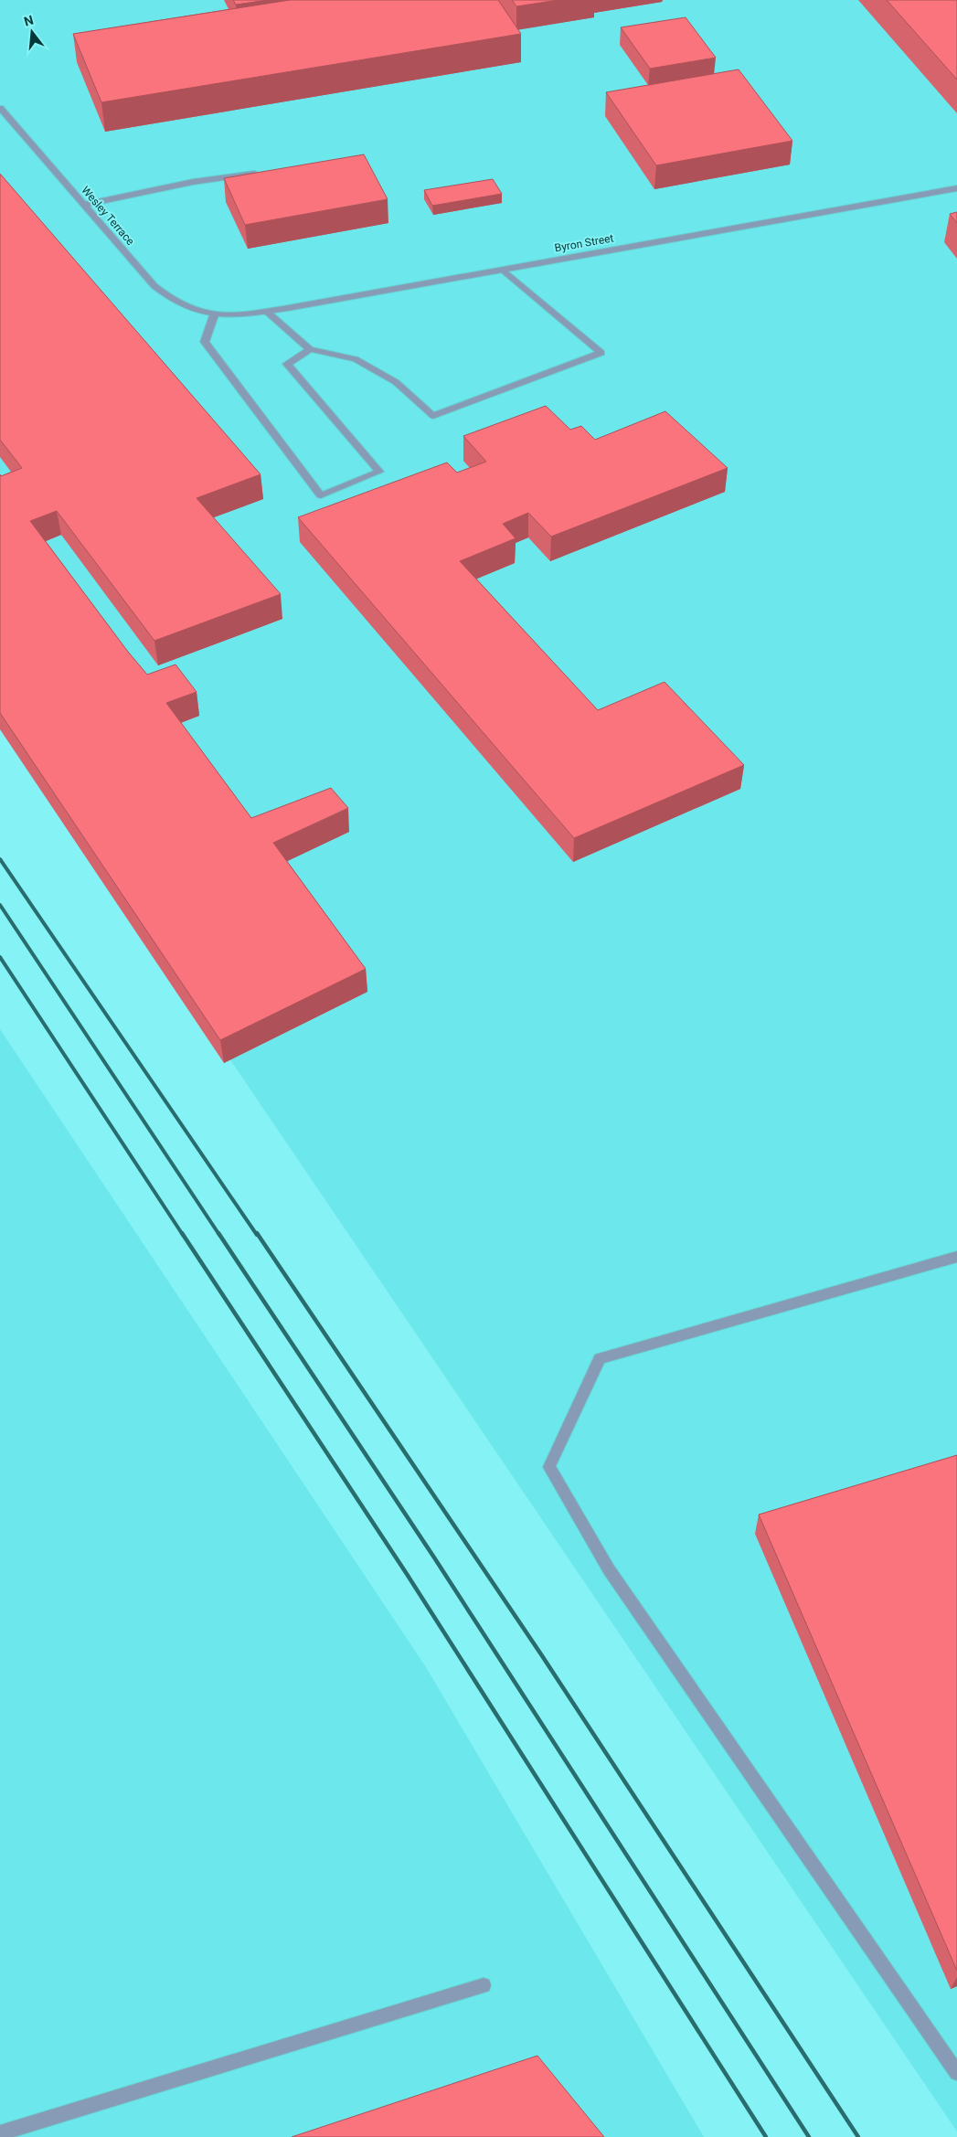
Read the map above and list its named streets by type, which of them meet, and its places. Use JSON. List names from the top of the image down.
{
  "streets": {
    "street": ["Wesley Terrace", "Byron Street"]
  },
  "crossings": [
    ["Wesley Terrace", "Byron Street"]
  ],
  "north": "top"
}
